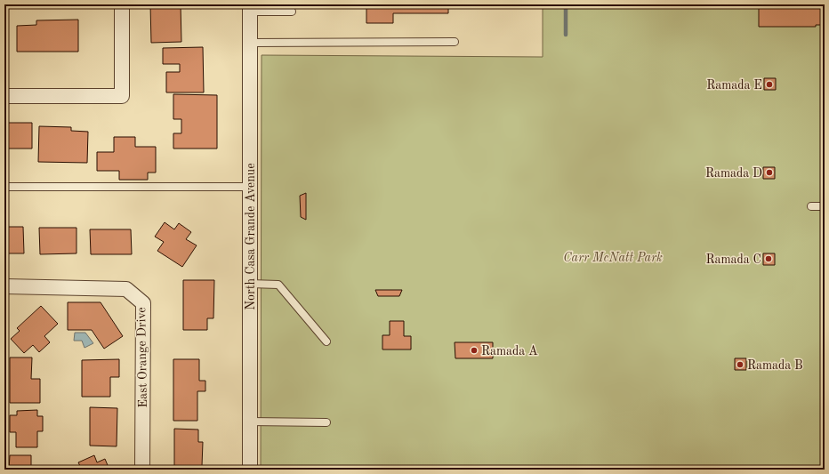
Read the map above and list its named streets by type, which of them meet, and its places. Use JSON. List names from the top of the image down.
{
  "streets": {
    "street": ["North Casa Grande Avenue", "East Orange Drive"]
  },
  "parks": ["Carr McNatt Park"],
  "places": [
    "Ramada E",
    "Ramada D",
    "Ramada C",
    "Ramada A",
    "Ramada B"
  ]
}
